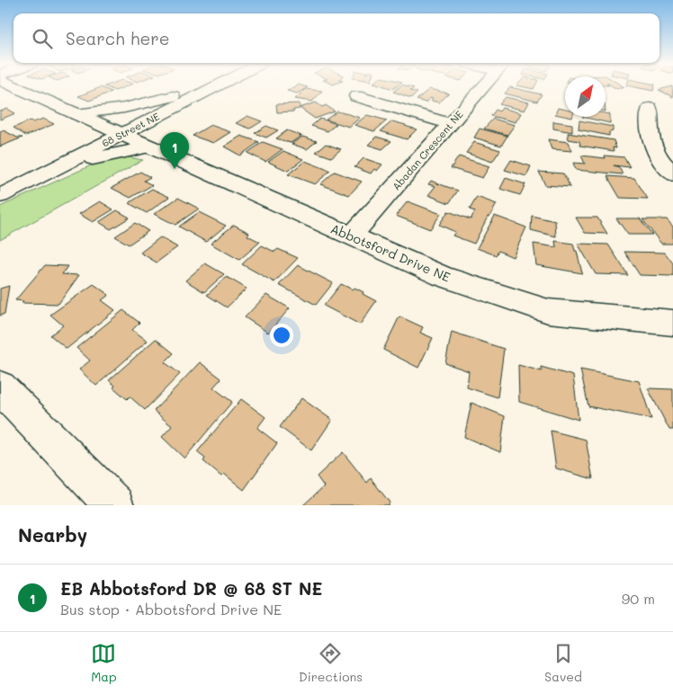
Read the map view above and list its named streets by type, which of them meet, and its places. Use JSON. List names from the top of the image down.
{
  "streets": {
    "street": ["68 Street NE", "Abadan Crescent NE", "Abbotsford Drive NE"]
  },
  "crossings": [
    ["68 Street NE", "Abbotsford Drive NE"],
    ["Abadan Crescent NE", "Abbotsford Drive NE"]
  ],
  "north": "top right",
  "page": {
    "search": "Search here",
    "pins": "1",
    "heading": "Nearby",
    "list": [
      {
        "mark": "1",
        "name": "EB Abbotsford DR @ 68 ST NE",
        "note": "Bus stop · Abbotsford Drive NE",
        "value": "90 m"
      }
    ],
    "nav": ["Map", "Directions", "Saved"]
  }
}
